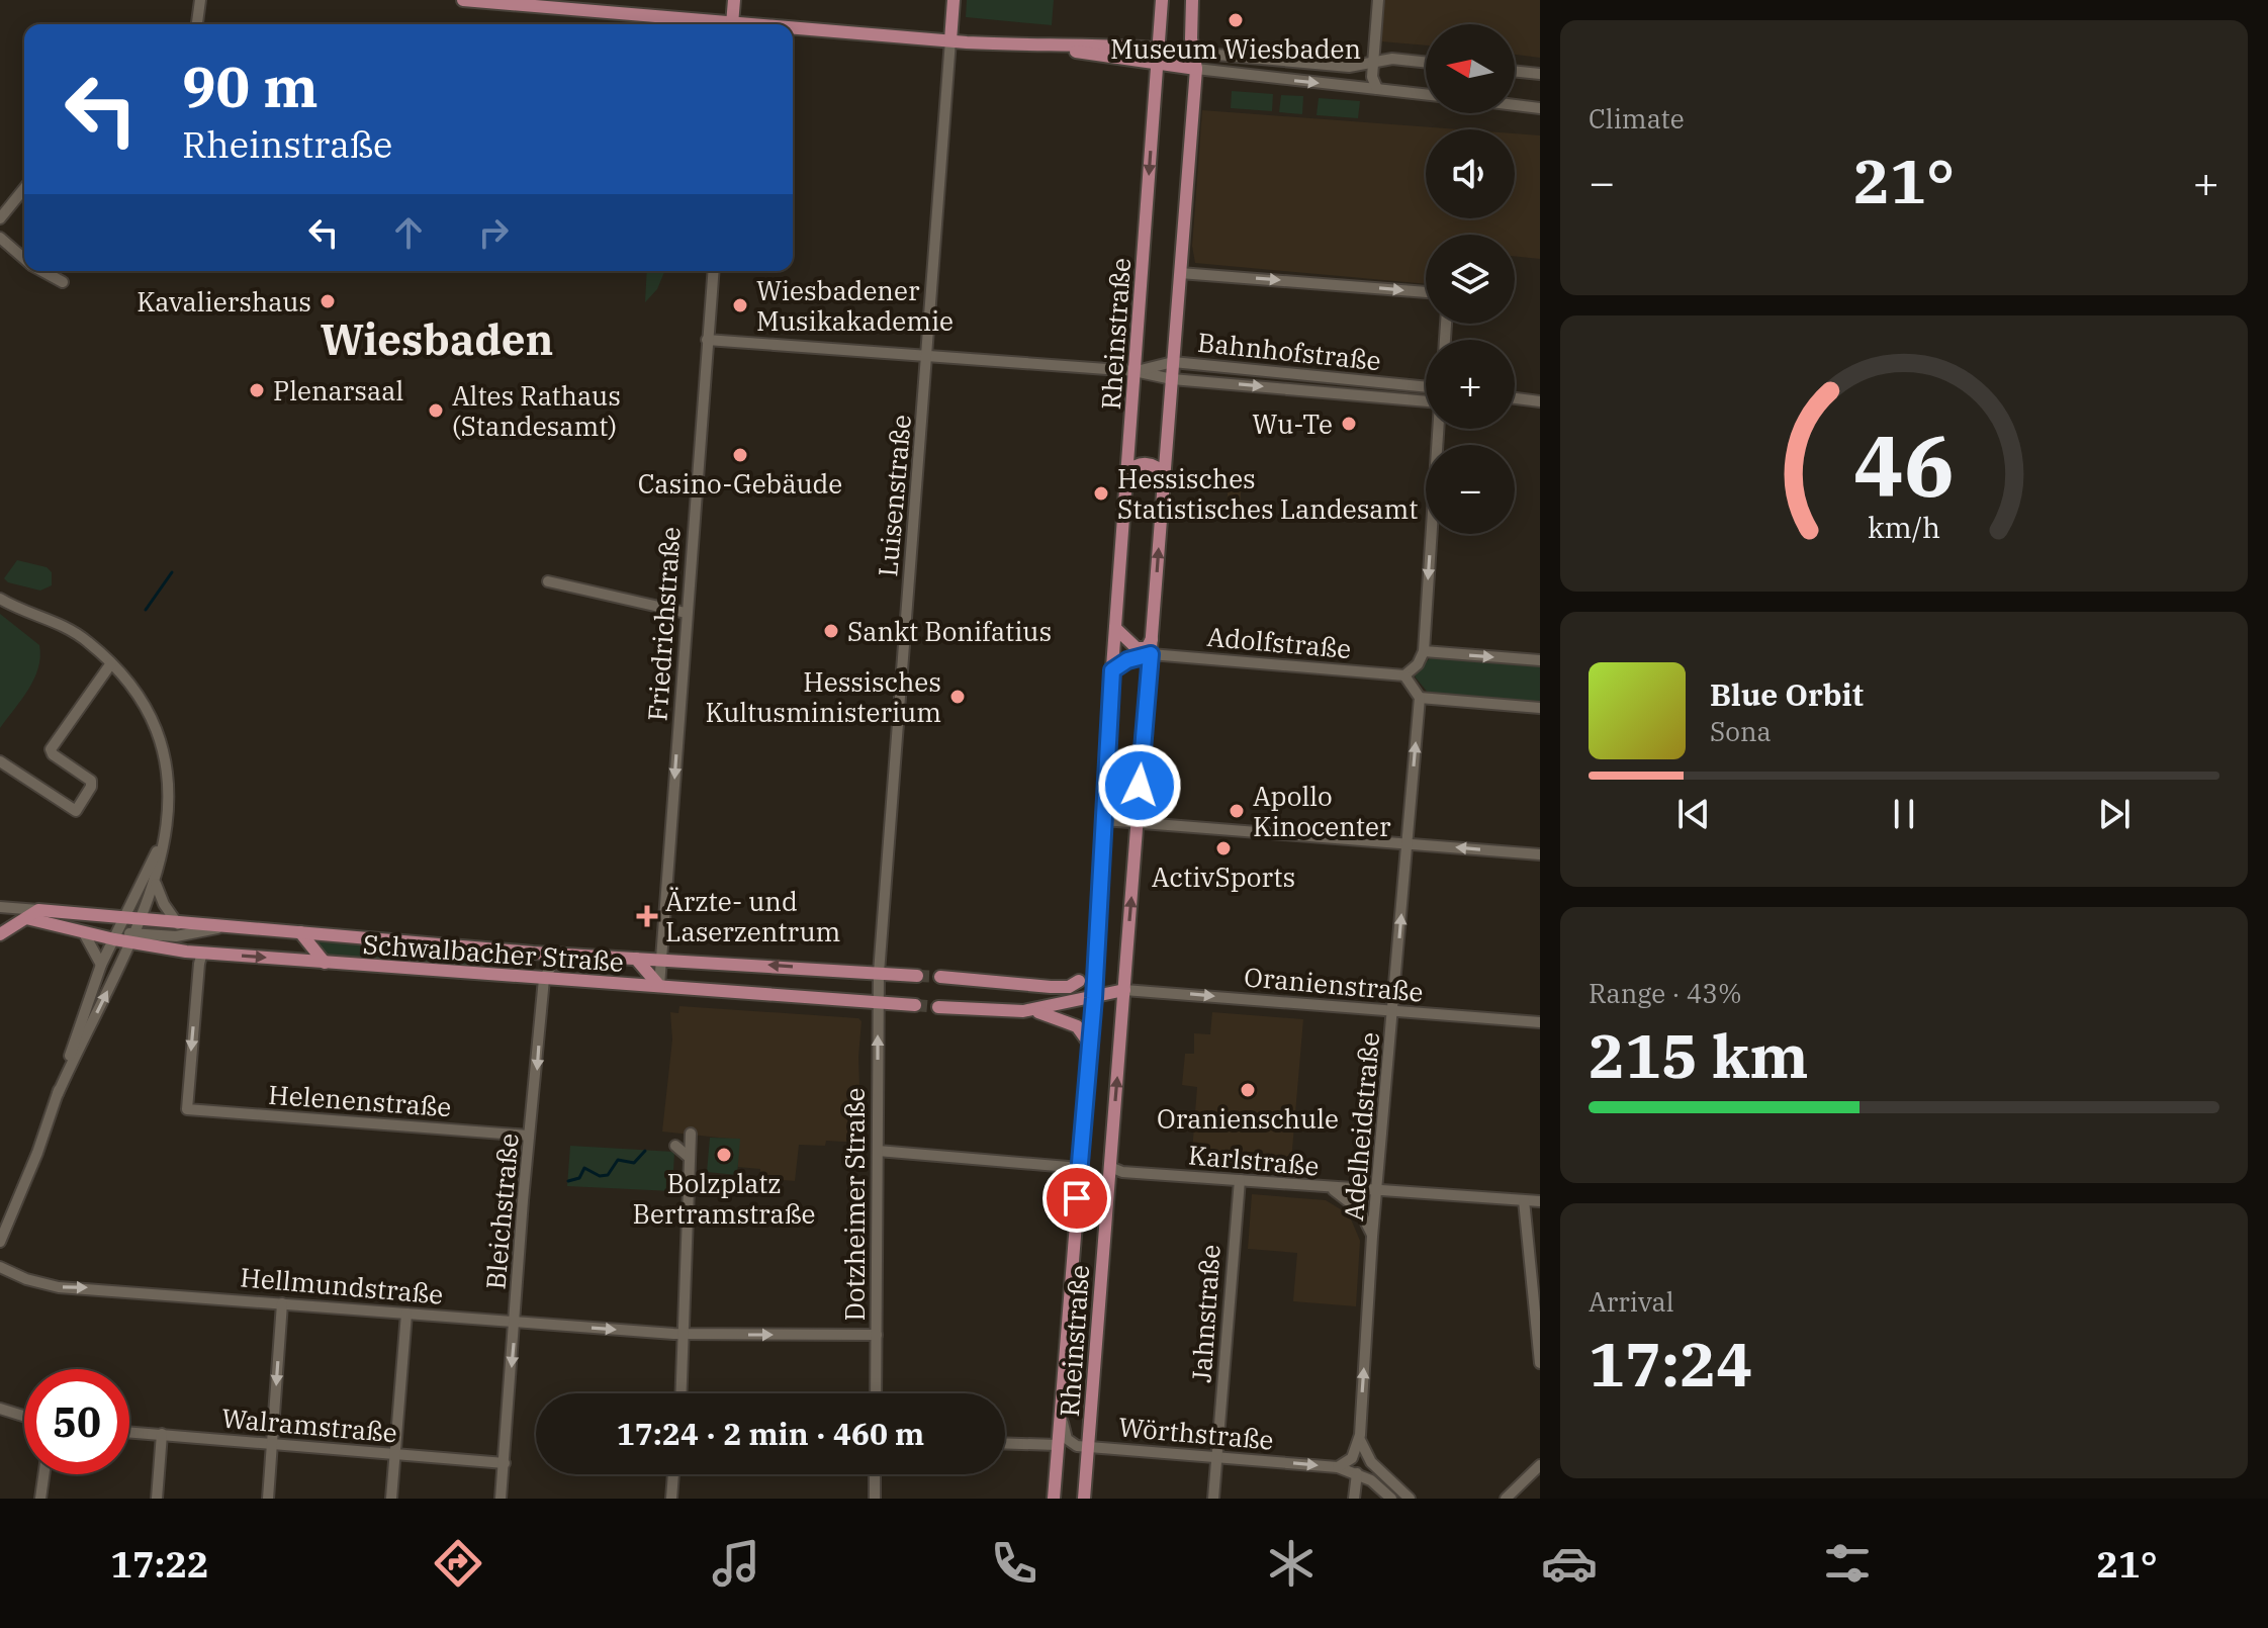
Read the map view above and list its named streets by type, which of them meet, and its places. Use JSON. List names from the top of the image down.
{
  "streets": {
    "main road": ["Rheinstraße", "Schwalbacher Straße"],
    "street": [
      "Bahnhofstraße",
      "Luisenstraße",
      "Friedrichstraße",
      "Adolfstraße",
      "Oranienstraße",
      "Helenenstraße",
      "Adelheidstraße",
      "Karlstraße",
      "Dotzheimer Straße",
      "Bleichstraße",
      "Hellmundstraße",
      "Jahnstraße",
      "Walramstraße",
      "Wörthstraße"
    ]
  },
  "crossings": [
    ["Rheinstraße", "Bahnhofstraße"],
    ["Rheinstraße", "Adolfstraße"],
    ["Rheinstraße", "Oranienstraße"],
    ["Rheinstraße", "Karlstraße"],
    ["Rheinstraße", "Wörthstraße"],
    ["Bahnhofstraße", "Luisenstraße"],
    ["Bahnhofstraße", "Friedrichstraße"],
    ["Luisenstraße", "Schwalbacher Straße"],
    ["Luisenstraße", "Dotzheimer Straße"],
    ["Friedrichstraße", "Schwalbacher Straße"],
    ["Schwalbacher Straße", "Helenenstraße"],
    ["Schwalbacher Straße", "Dotzheimer Straße"],
    ["Schwalbacher Straße", "Bleichstraße"],
    ["Oranienstraße", "Adelheidstraße"],
    ["Helenenstraße", "Bleichstraße"],
    ["Adelheidstraße", "Karlstraße"],
    ["Karlstraße", "Jahnstraße"],
    ["Dotzheimer Straße", "Hellmundstraße"],
    ["Bleichstraße", "Hellmundstraße"],
    ["Bleichstraße", "Walramstraße"],
    ["Jahnstraße", "Wörthstraße"]
  ],
  "one_way": [
    "Friedrichstraße",
    "Oranienstraße",
    "Adelheidstraße",
    "Dotzheimer Straße",
    "Bleichstraße",
    "Hellmundstraße"
  ],
  "districts": ["Wiesbaden"],
  "places": {
    "other": [
      "Museum Wiesbaden",
      "Kavaliershaus",
      "Wiesbadener Musikakademie",
      "Plenarsaal",
      "Altes Rathaus (Standesamt)",
      "Wu-Te",
      "Casino-Gebäude",
      "Hessisches Statistisches Landesamt",
      "Sankt Bonifatius",
      "Hessisches Kultusministerium",
      "Apollo Kinocenter",
      "ActivSports",
      "Oranienschule",
      "Bolzplatz Bertramstraße"
    ],
    "health": ["Ärzte- und Laserzentrum"]
  },
  "north": "left",
  "page": {
    "tile": [
      "Climate",
      ["Range · 43%", "215 km"],
      ["Arrival", "17:24"]
    ],
    "map_buttons": ["+", "−"],
    "turn": ["90 m", "Rheinstraße"],
    "heat": ["−", "21°", "+"],
    "song": ["Blue Orbit", "Sona"],
    "limit": "50",
    "trip": "17:24 · 2 min · 460 m",
    "tabs": ["17:22", "21°"],
    "gauge": ["46", "km/h"]
  }
}
